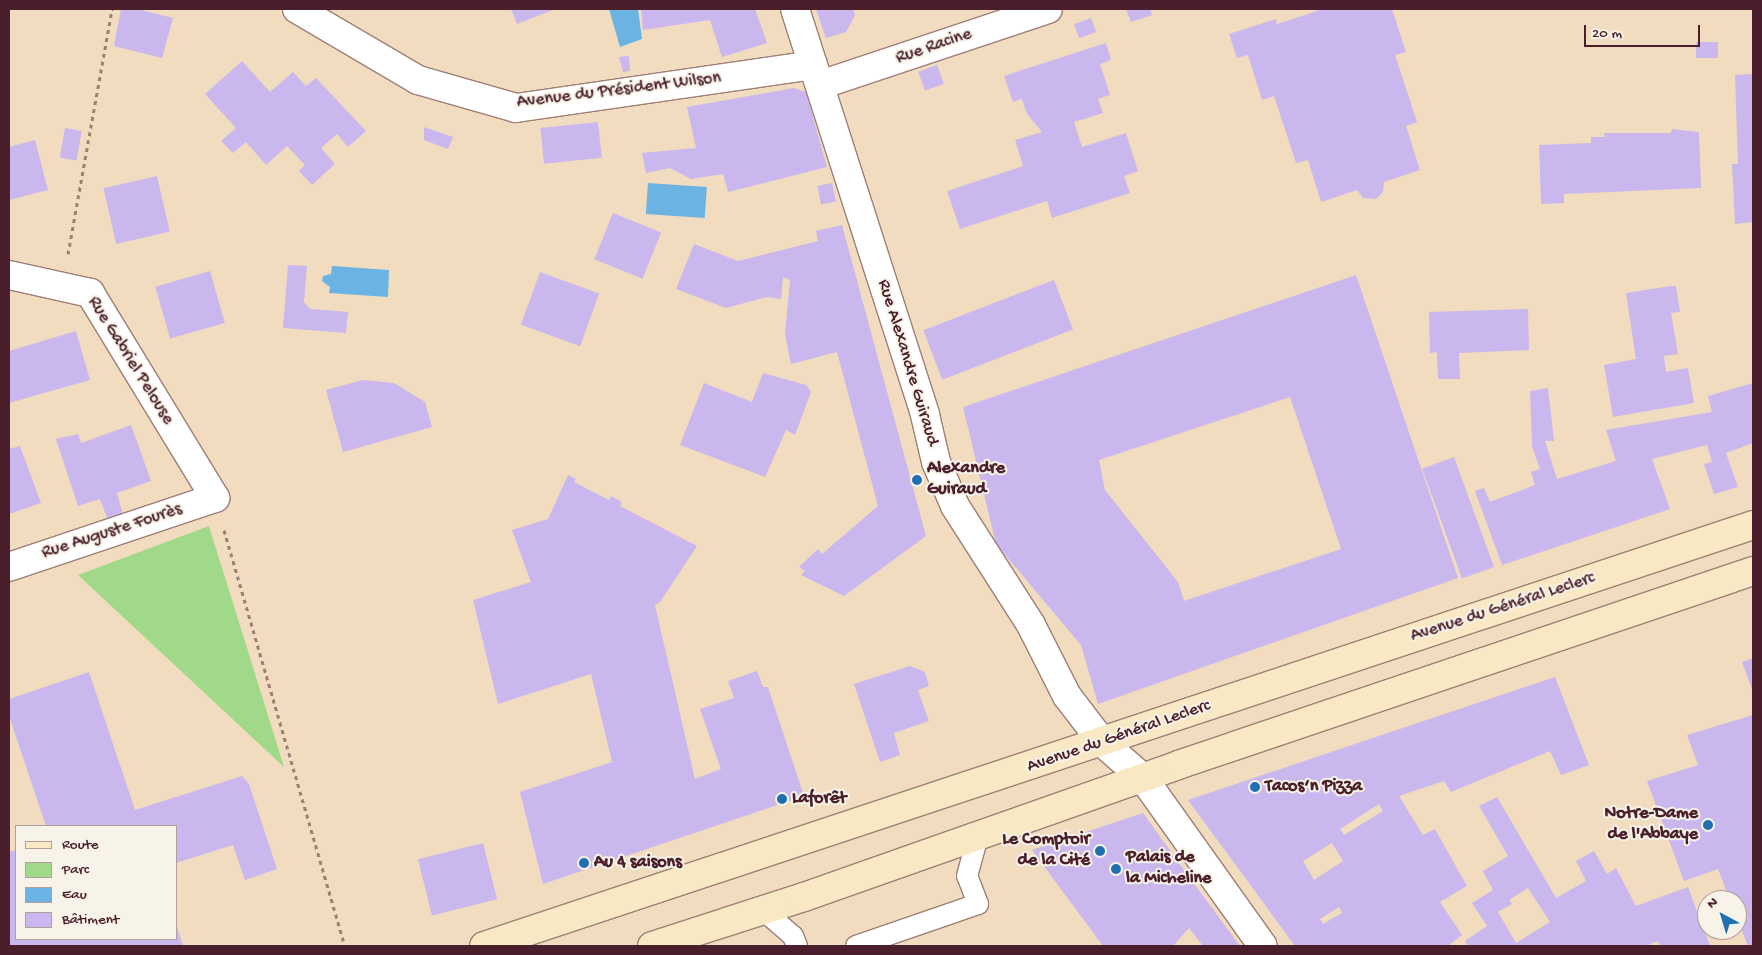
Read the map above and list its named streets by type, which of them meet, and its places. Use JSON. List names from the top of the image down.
{
  "streets": {
    "main road": ["Avenue du Général Leclerc"],
    "street": [
      "Rue Racine",
      "Avenue du Président Wilson",
      "Rue Gabriel Pelouse",
      "Rue Alexandre Guiraud",
      "Rue Auguste Fourès"
    ]
  },
  "crossings": [
    ["Rue Racine", "Avenue du Président Wilson"],
    ["Rue Racine", "Rue Alexandre Guiraud"],
    ["Avenue du Président Wilson", "Rue Alexandre Guiraud"],
    ["Rue Gabriel Pelouse", "Rue Auguste Fourès"],
    ["Rue Alexandre Guiraud", "Avenue du Général Leclerc"]
  ],
  "places": [
    "Alexandre Guiraud",
    "Tacos‘n Pizza",
    "Laforêt",
    "Notre-Dame de l'Abbaye",
    "Le Comptoir de la Cité",
    "Au 4 saisons",
    "Palais de la Micheline"
  ],
  "legend": [
    "Route",
    "Parc",
    "Eau",
    "Bâtiment"
  ],
  "scale_bar": "20 m",
  "north": "top left"
}
